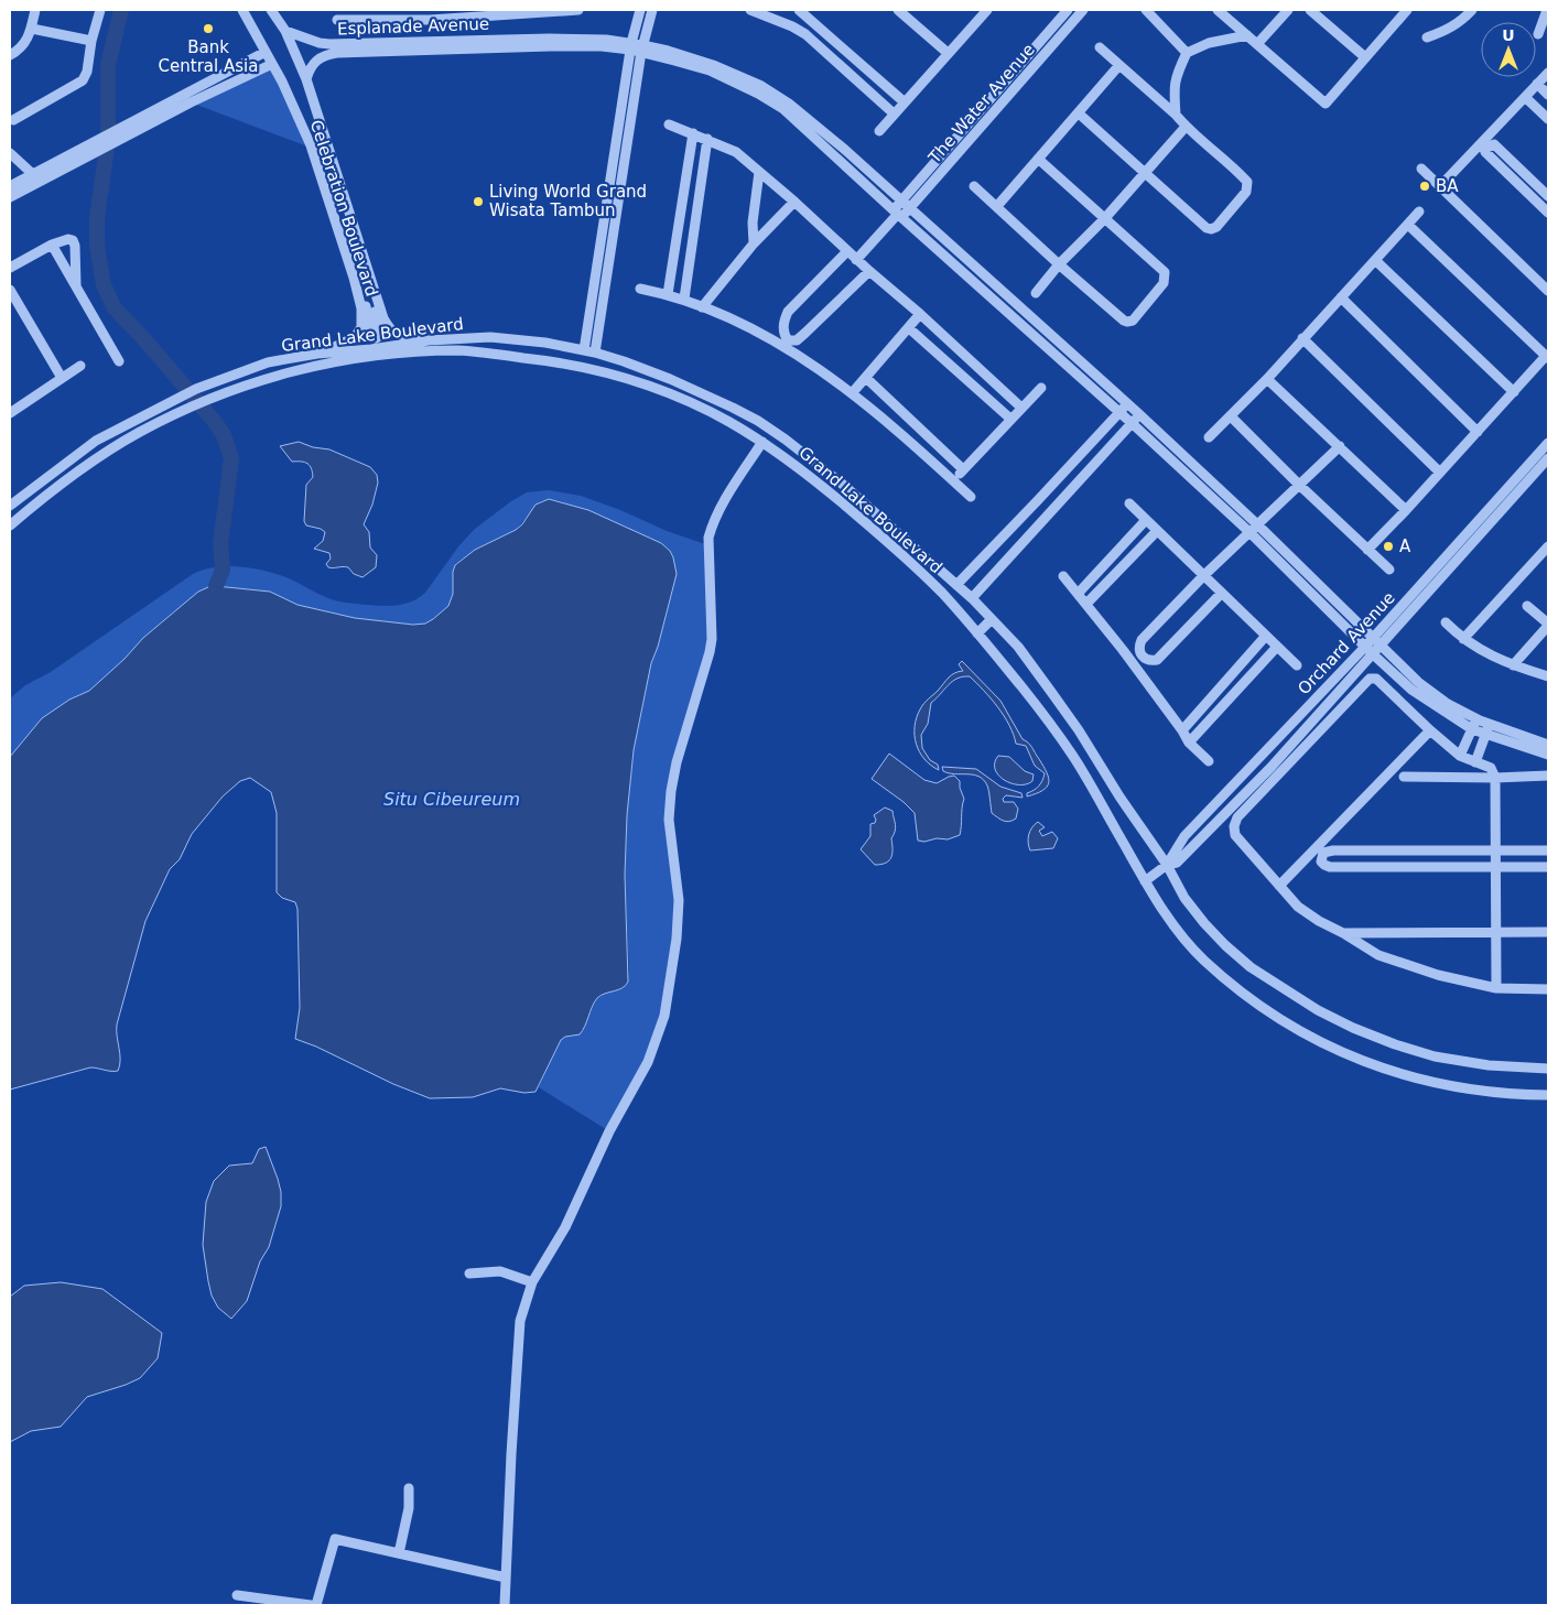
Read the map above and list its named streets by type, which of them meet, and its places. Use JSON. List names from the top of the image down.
{
  "streets": {
    "street": [
      "Esplanade Avenue",
      "The Water Avenue",
      "Celebration Boulevard",
      "Grand Lake Boulevard",
      "Orchard Avenue"
    ]
  },
  "crossings": [
    ["Esplanade Avenue", "Celebration Boulevard"],
    ["Celebration Boulevard", "Grand Lake Boulevard"],
    ["Grand Lake Boulevard", "Orchard Avenue"]
  ],
  "water": ["Situ Cibeureum"],
  "places": [
    "Bank Central Asia",
    "BA",
    "Living World Grand Wisata Tambun",
    "A"
  ],
  "north": "top"
}
